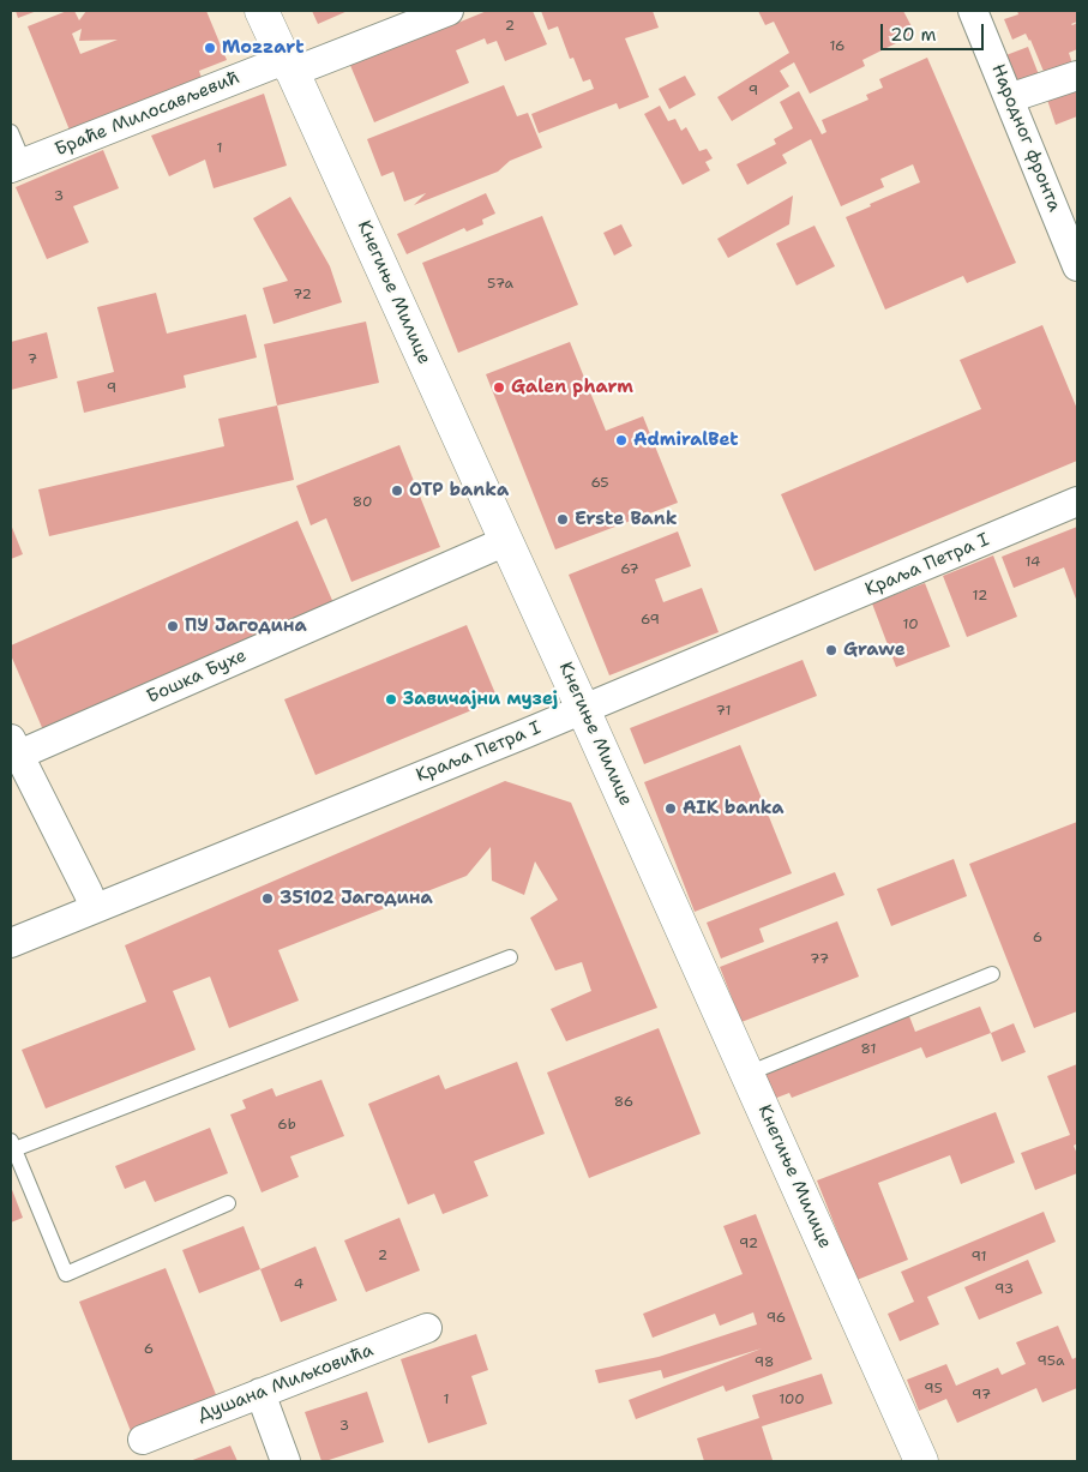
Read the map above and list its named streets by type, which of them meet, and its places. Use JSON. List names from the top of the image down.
{
  "streets": {
    "street": [
      "Браће Милосављевић",
      "Народног фронта",
      "Кнегиње Милице",
      "Краља Петра I",
      "Бошка Бухе",
      "Душана Миљковића"
    ]
  },
  "crossings": [
    ["Браће Милосављевић", "Кнегиње Милице"],
    ["Кнегиње Милице", "Краља Петра I"],
    ["Кнегиње Милице", "Бошка Бухе"]
  ],
  "places": [
    "Mozzart",
    "Galen pharm",
    "AdmiralBet",
    "OTP banka",
    "Erste Bank",
    "ПУ Јагодина",
    "Grawe",
    "Завичајни музеј",
    "AIK banka",
    "35102 Јагодина"
  ],
  "house_numbers": [
    "2",
    "16",
    "9",
    "1",
    "3",
    "57a",
    "72",
    "7",
    "9",
    "65",
    "80",
    "14",
    "67",
    "12",
    "69",
    "10",
    "71",
    "6",
    "77",
    "81",
    "86",
    "6b",
    "92",
    "2",
    "91",
    "4",
    "93",
    "96",
    "6",
    "95a",
    "98",
    "95",
    "97",
    "1",
    "100",
    "3"
  ],
  "scale_bar": "20 m"
}
